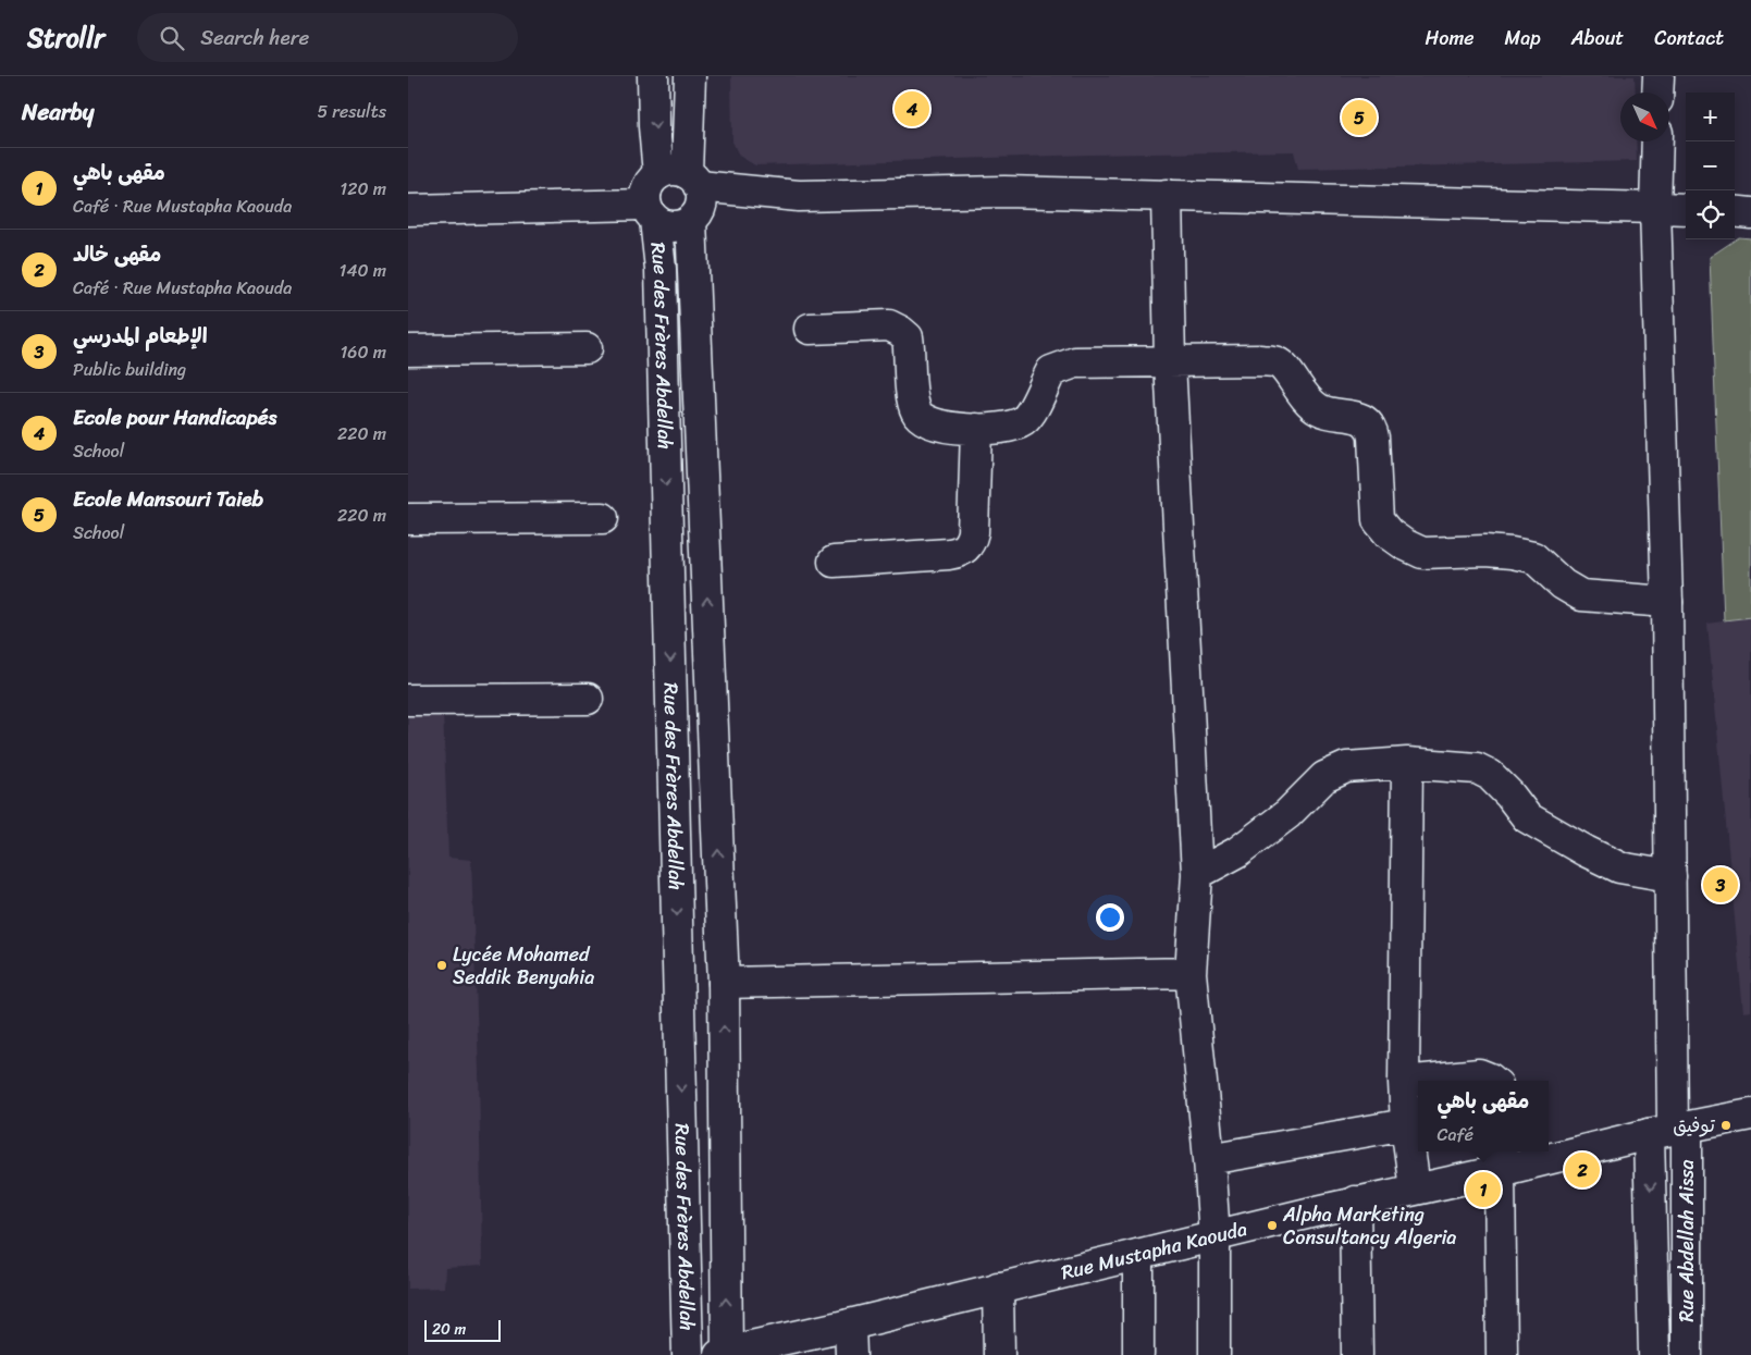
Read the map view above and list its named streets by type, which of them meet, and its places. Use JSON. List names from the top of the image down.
{
  "streets": {
    "street": ["Rue des Frères Abdellah", "Rue Abdellah Aissa", "Rue Mustapha Kaouda"]
  },
  "crossings": [
    ["Rue des Frères Abdellah", "Rue Mustapha Kaouda"],
    ["Rue Abdellah Aissa", "Rue Mustapha Kaouda"]
  ],
  "places": ["Lycée Mohamed Seddik Benyahia", "توفيق", "Alpha Marketing Consultancy Algeria"],
  "scale_bar": "20 m",
  "north": "bottom right",
  "page": {
    "header": "Strollr",
    "search": "Search here",
    "nav": [
      "Home",
      "Map",
      "About",
      "Contact"
    ],
    "heading": ["Nearby", "5 results"],
    "pins": [
      "4",
      "5",
      "3",
      "2",
      "1"
    ],
    "map_buttons": ["+", "−"],
    "list": [
      {
        "mark": "1",
        "name": "مقهى باهي",
        "note": "Café · Rue Mustapha Kaouda",
        "value": "120 m"
      },
      {
        "mark": "2",
        "name": "مقهى خالد",
        "note": "Café · Rue Mustapha Kaouda",
        "value": "140 m"
      },
      {
        "mark": "3",
        "name": "الإطعام المدرسي",
        "note": "Public building",
        "value": "160 m"
      },
      {
        "mark": "4",
        "name": "Ecole pour Handicapés",
        "note": "School",
        "value": "220 m"
      },
      {
        "mark": "5",
        "name": "Ecole Mansouri Taieb",
        "note": "School",
        "value": "220 m"
      }
    ],
    "popup": ["مقهى باهي", "Café"],
    "scale": "20 m"
  }
}
